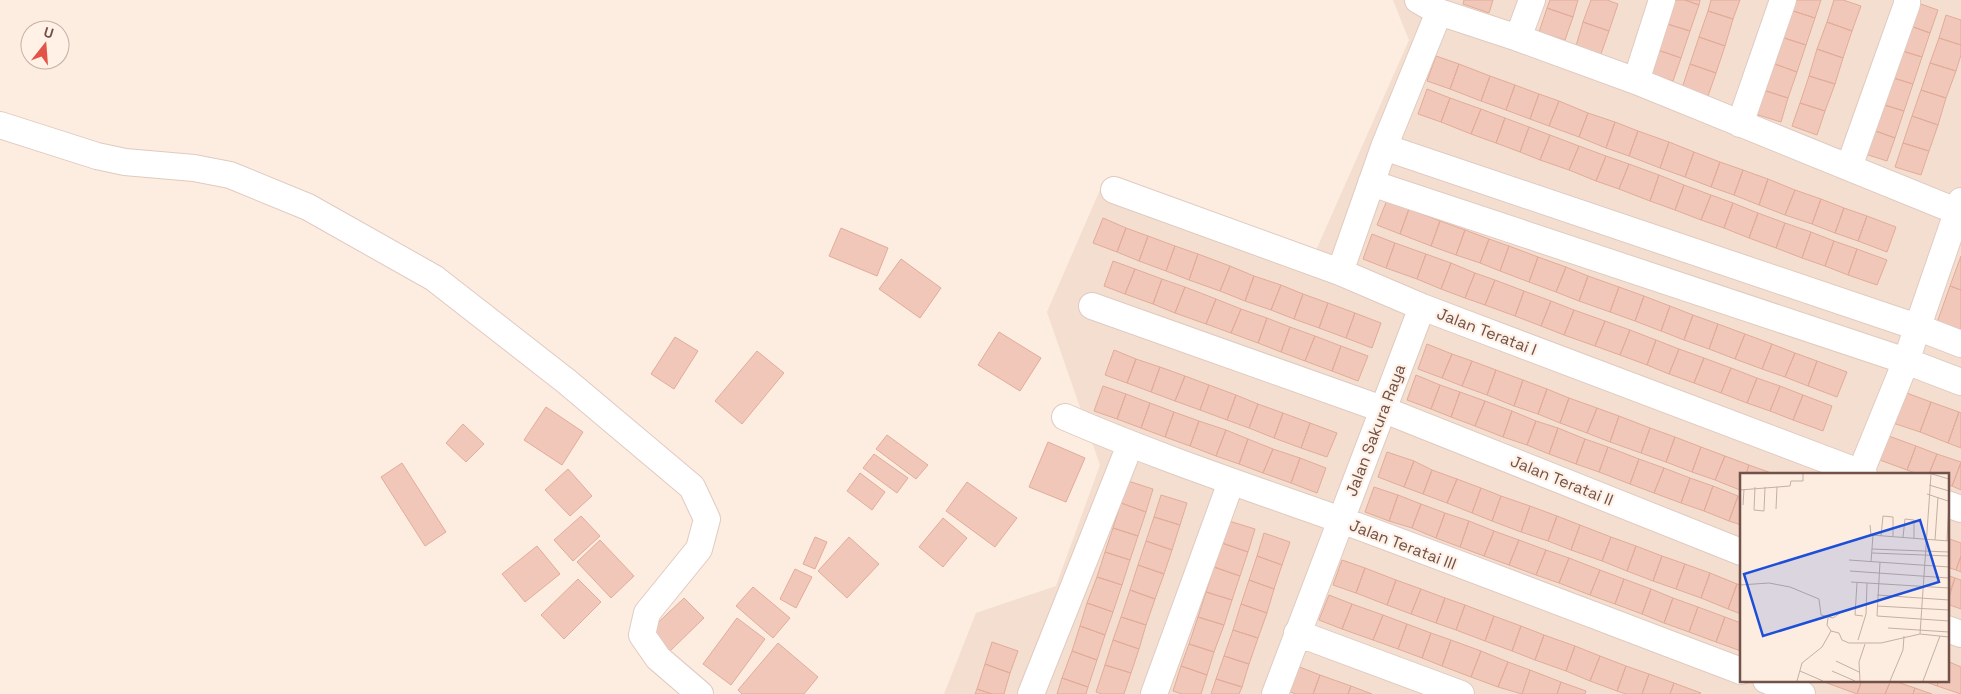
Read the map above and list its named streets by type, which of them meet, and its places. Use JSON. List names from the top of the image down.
{
  "streets": {
    "street": [
      "Jalan Teratai I",
      "Jalan Sakura Raya",
      "Jalan Teratai II",
      "Jalan Teratai III"
    ]
  },
  "crossings": [
    ["Jalan Teratai I", "Jalan Sakura Raya"],
    ["Jalan Sakura Raya", "Jalan Teratai II"],
    ["Jalan Sakura Raya", "Jalan Teratai III"]
  ],
  "north": "top"
}
